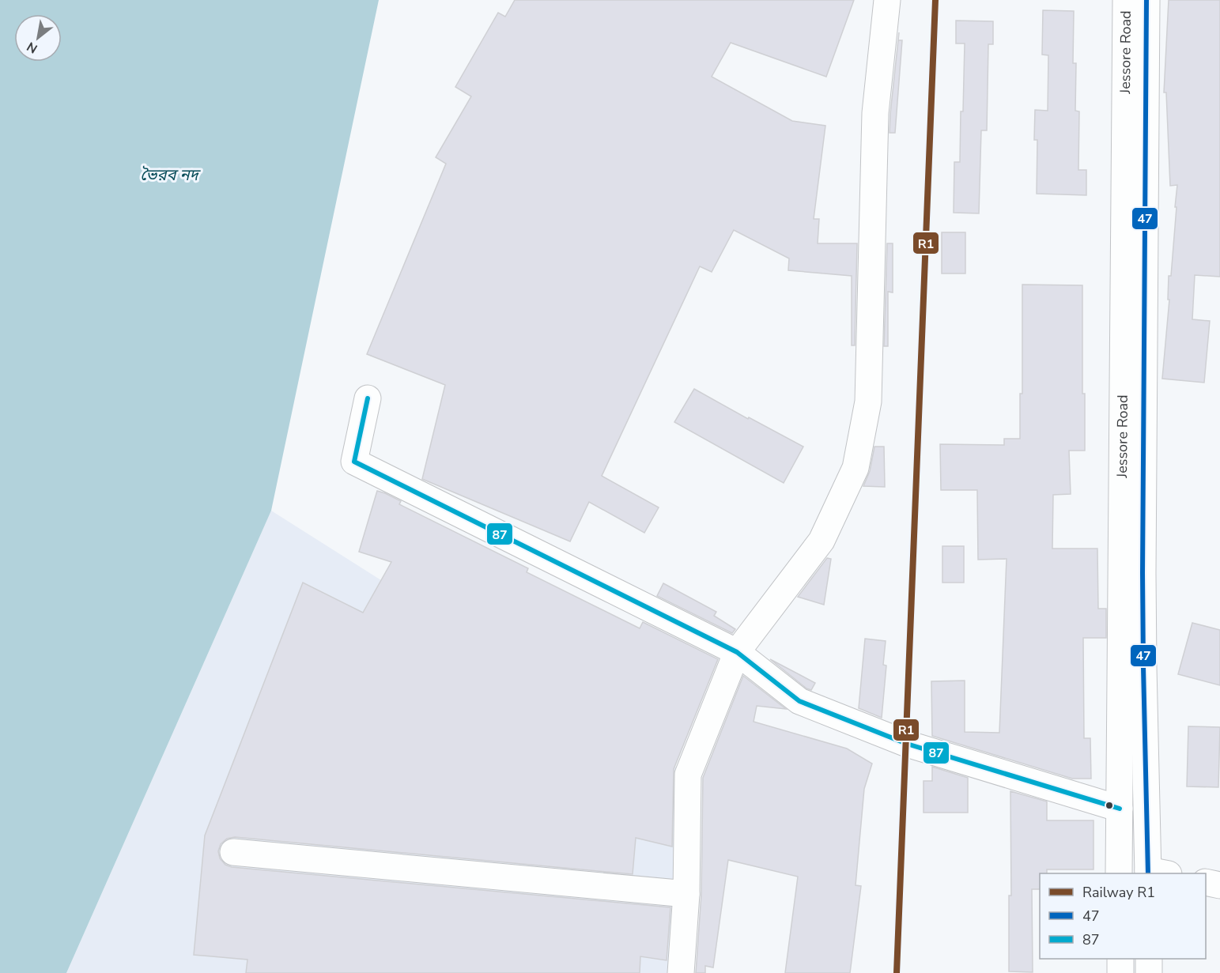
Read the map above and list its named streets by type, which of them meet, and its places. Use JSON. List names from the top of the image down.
{
  "streets": {
    "main road": ["Jessore Road"]
  },
  "water": ["ভৈরব নদ"],
  "lines": ["rail line R1", "transit line 47", "transit line 87"],
  "legend": ["Railway R1", "47", "87"],
  "north": "bottom left"
}
